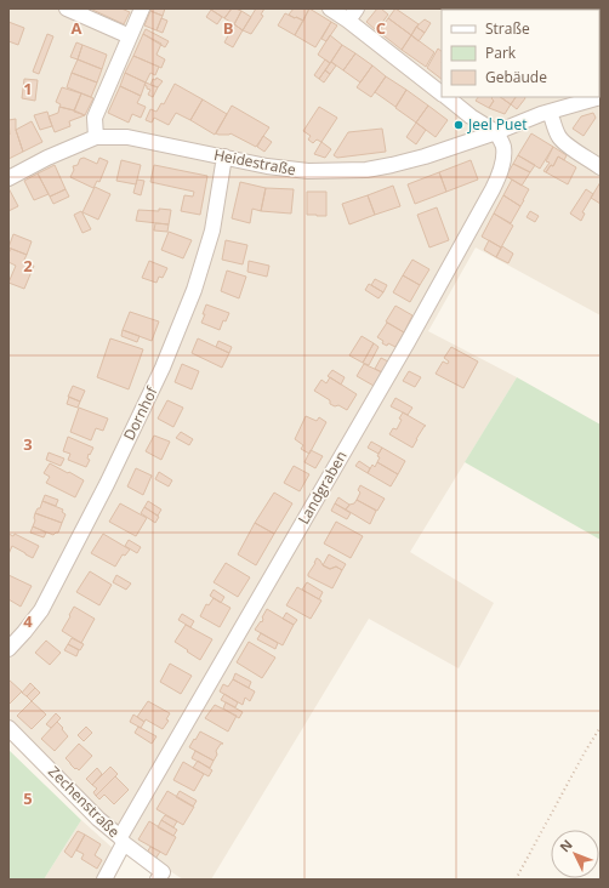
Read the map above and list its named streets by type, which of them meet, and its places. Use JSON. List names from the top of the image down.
{
  "streets": {
    "street": [
      "Heidestraße",
      "Dornhof",
      "Landgraben",
      "Zechenstraße"
    ]
  },
  "crossings": [
    ["Heidestraße", "Dornhof"],
    ["Heidestraße", "Landgraben"],
    ["Landgraben", "Zechenstraße"]
  ],
  "places": ["Jeel Puet"],
  "legend": ["Straße", "Park", "Gebäude"],
  "north": "top left",
  "grid": {
    "columns": ["A", "B", "C"],
    "rows": [
      "1",
      "2",
      "3",
      "4",
      "5"
    ]
  }
}
